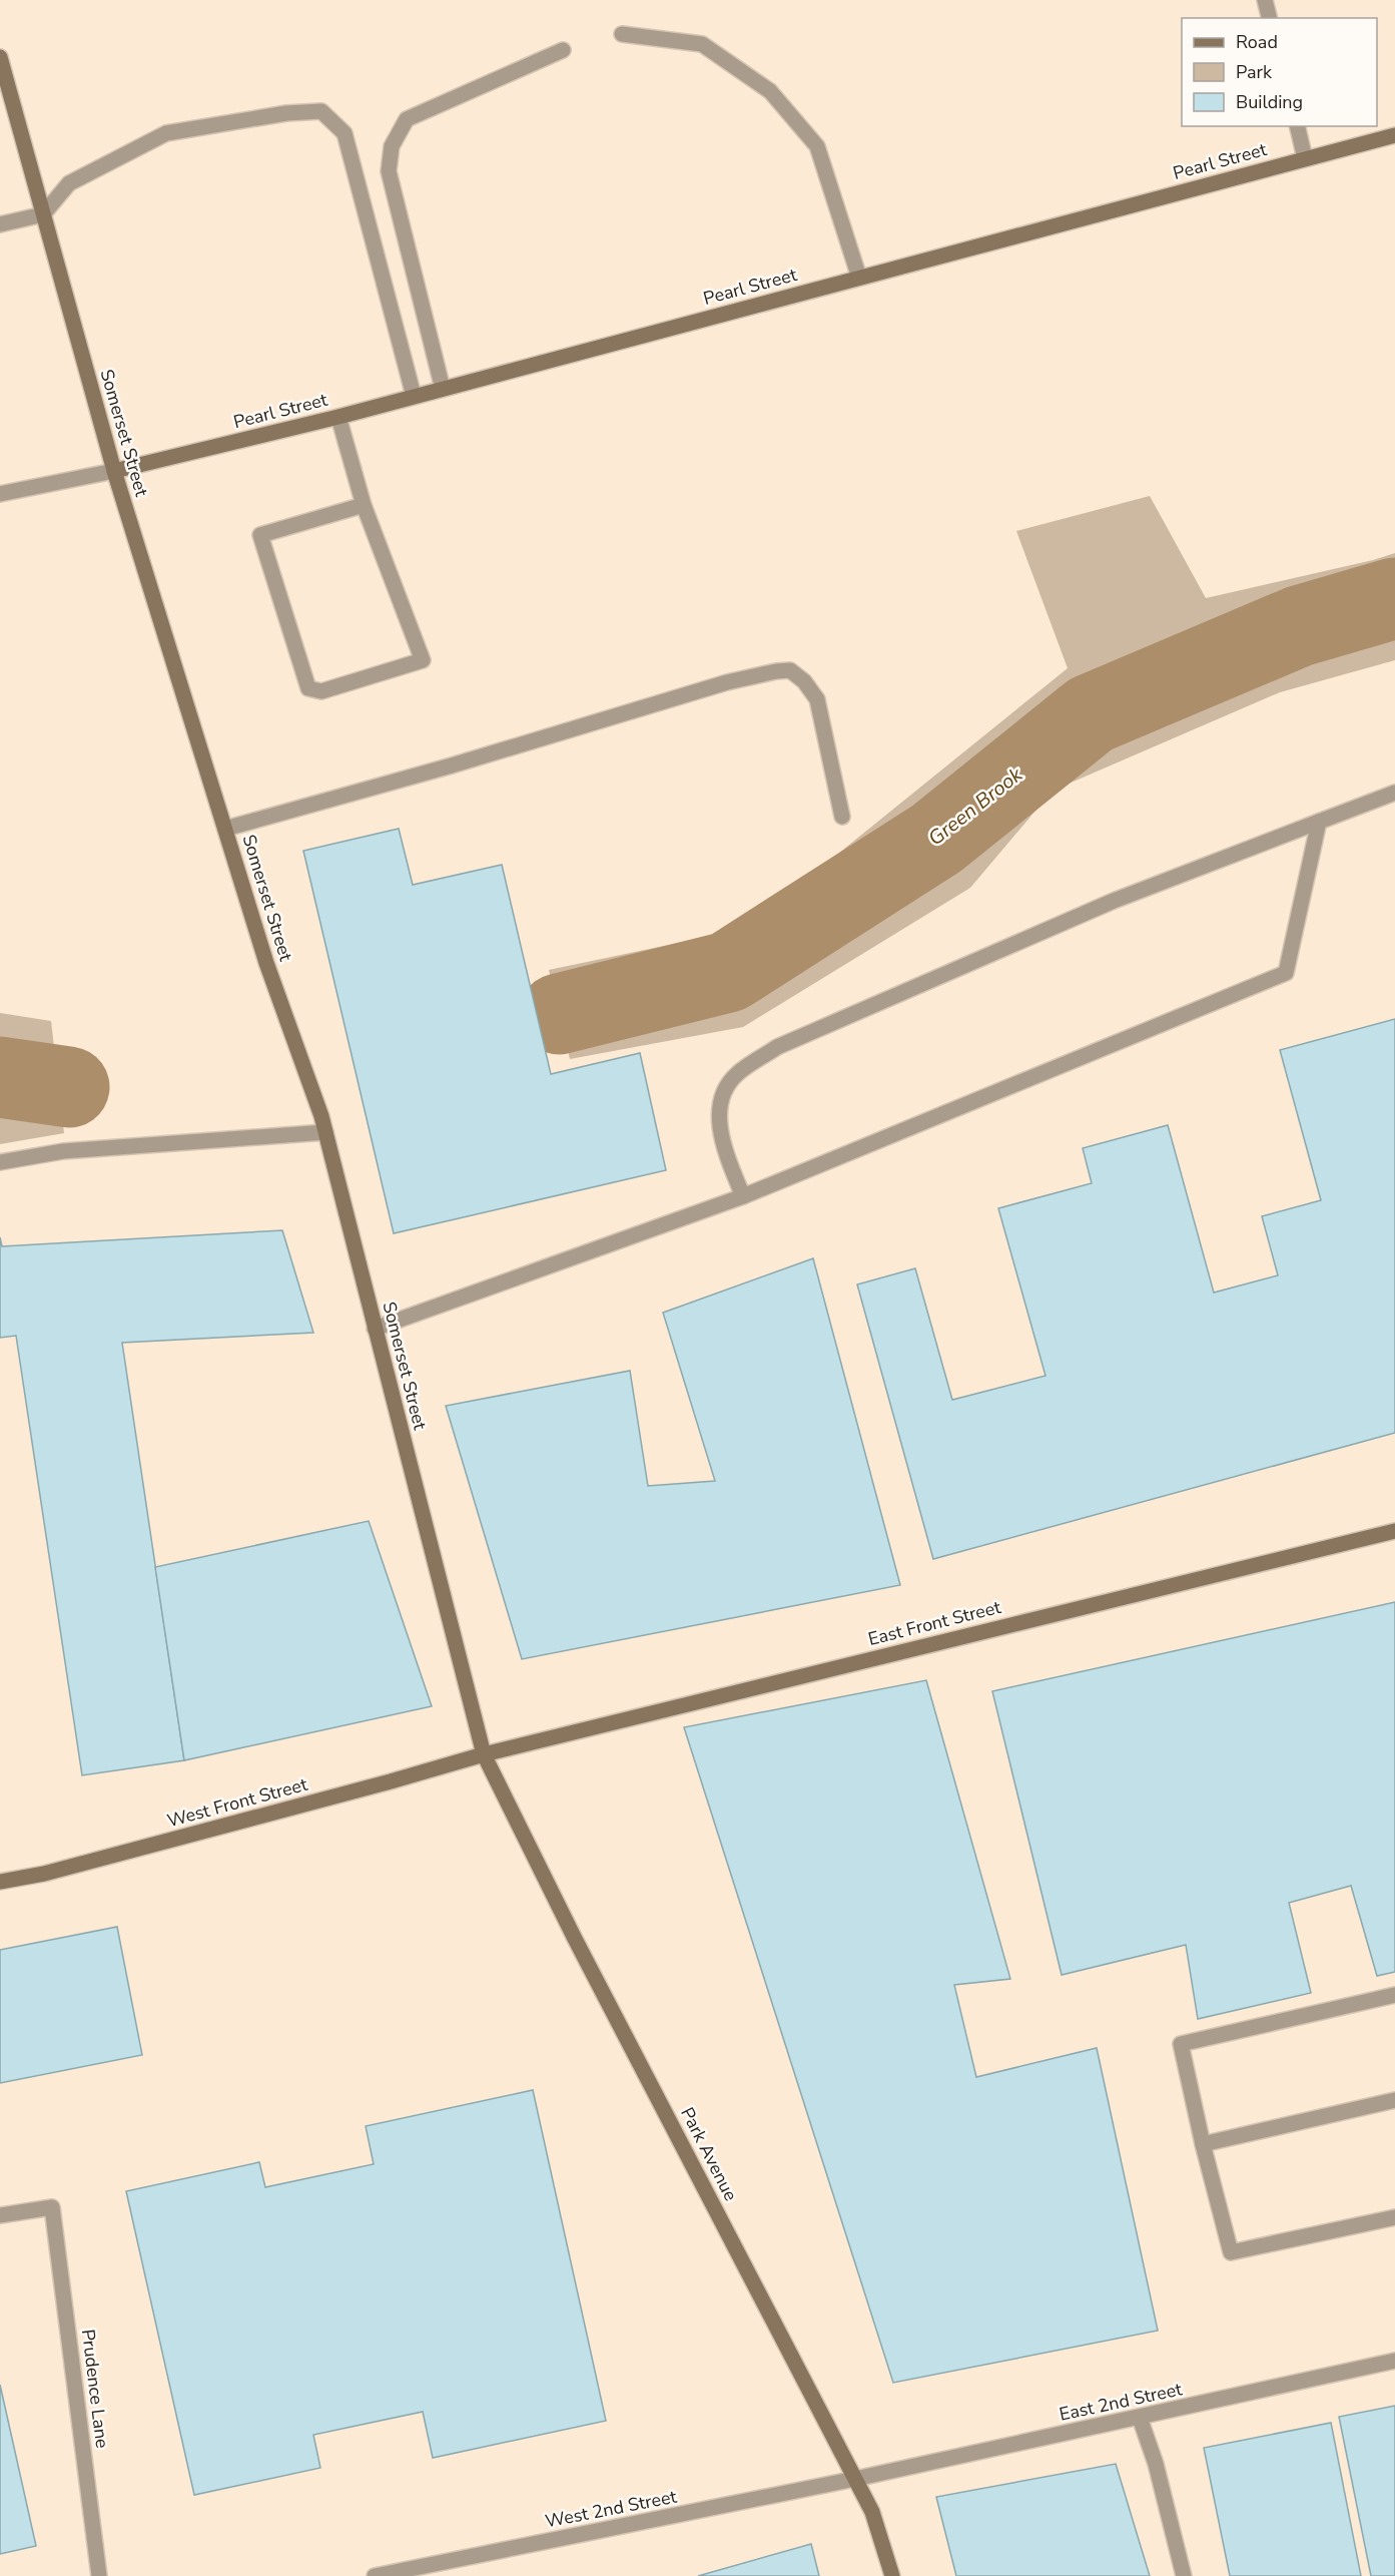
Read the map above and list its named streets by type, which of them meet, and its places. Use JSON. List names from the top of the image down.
{
  "streets": {
    "main road": [
      "Pearl Street",
      "Somerset Street",
      "East Front Street",
      "West Front Street",
      "Park Avenue"
    ],
    "street": ["Prudence Lane", "East 2nd Street", "West 2nd Street"]
  },
  "crossings": [
    ["Pearl Street", "Somerset Street"],
    ["Somerset Street", "East Front Street"],
    ["Somerset Street", "West Front Street"],
    ["Somerset Street", "Park Avenue"],
    ["East Front Street", "West Front Street"],
    ["East Front Street", "Park Avenue"],
    ["West Front Street", "Park Avenue"],
    ["Park Avenue", "East 2nd Street"],
    ["Park Avenue", "West 2nd Street"],
    ["East 2nd Street", "West 2nd Street"]
  ],
  "water": ["Green Brook"],
  "legend": ["Road", "Park", "Building"]
}
